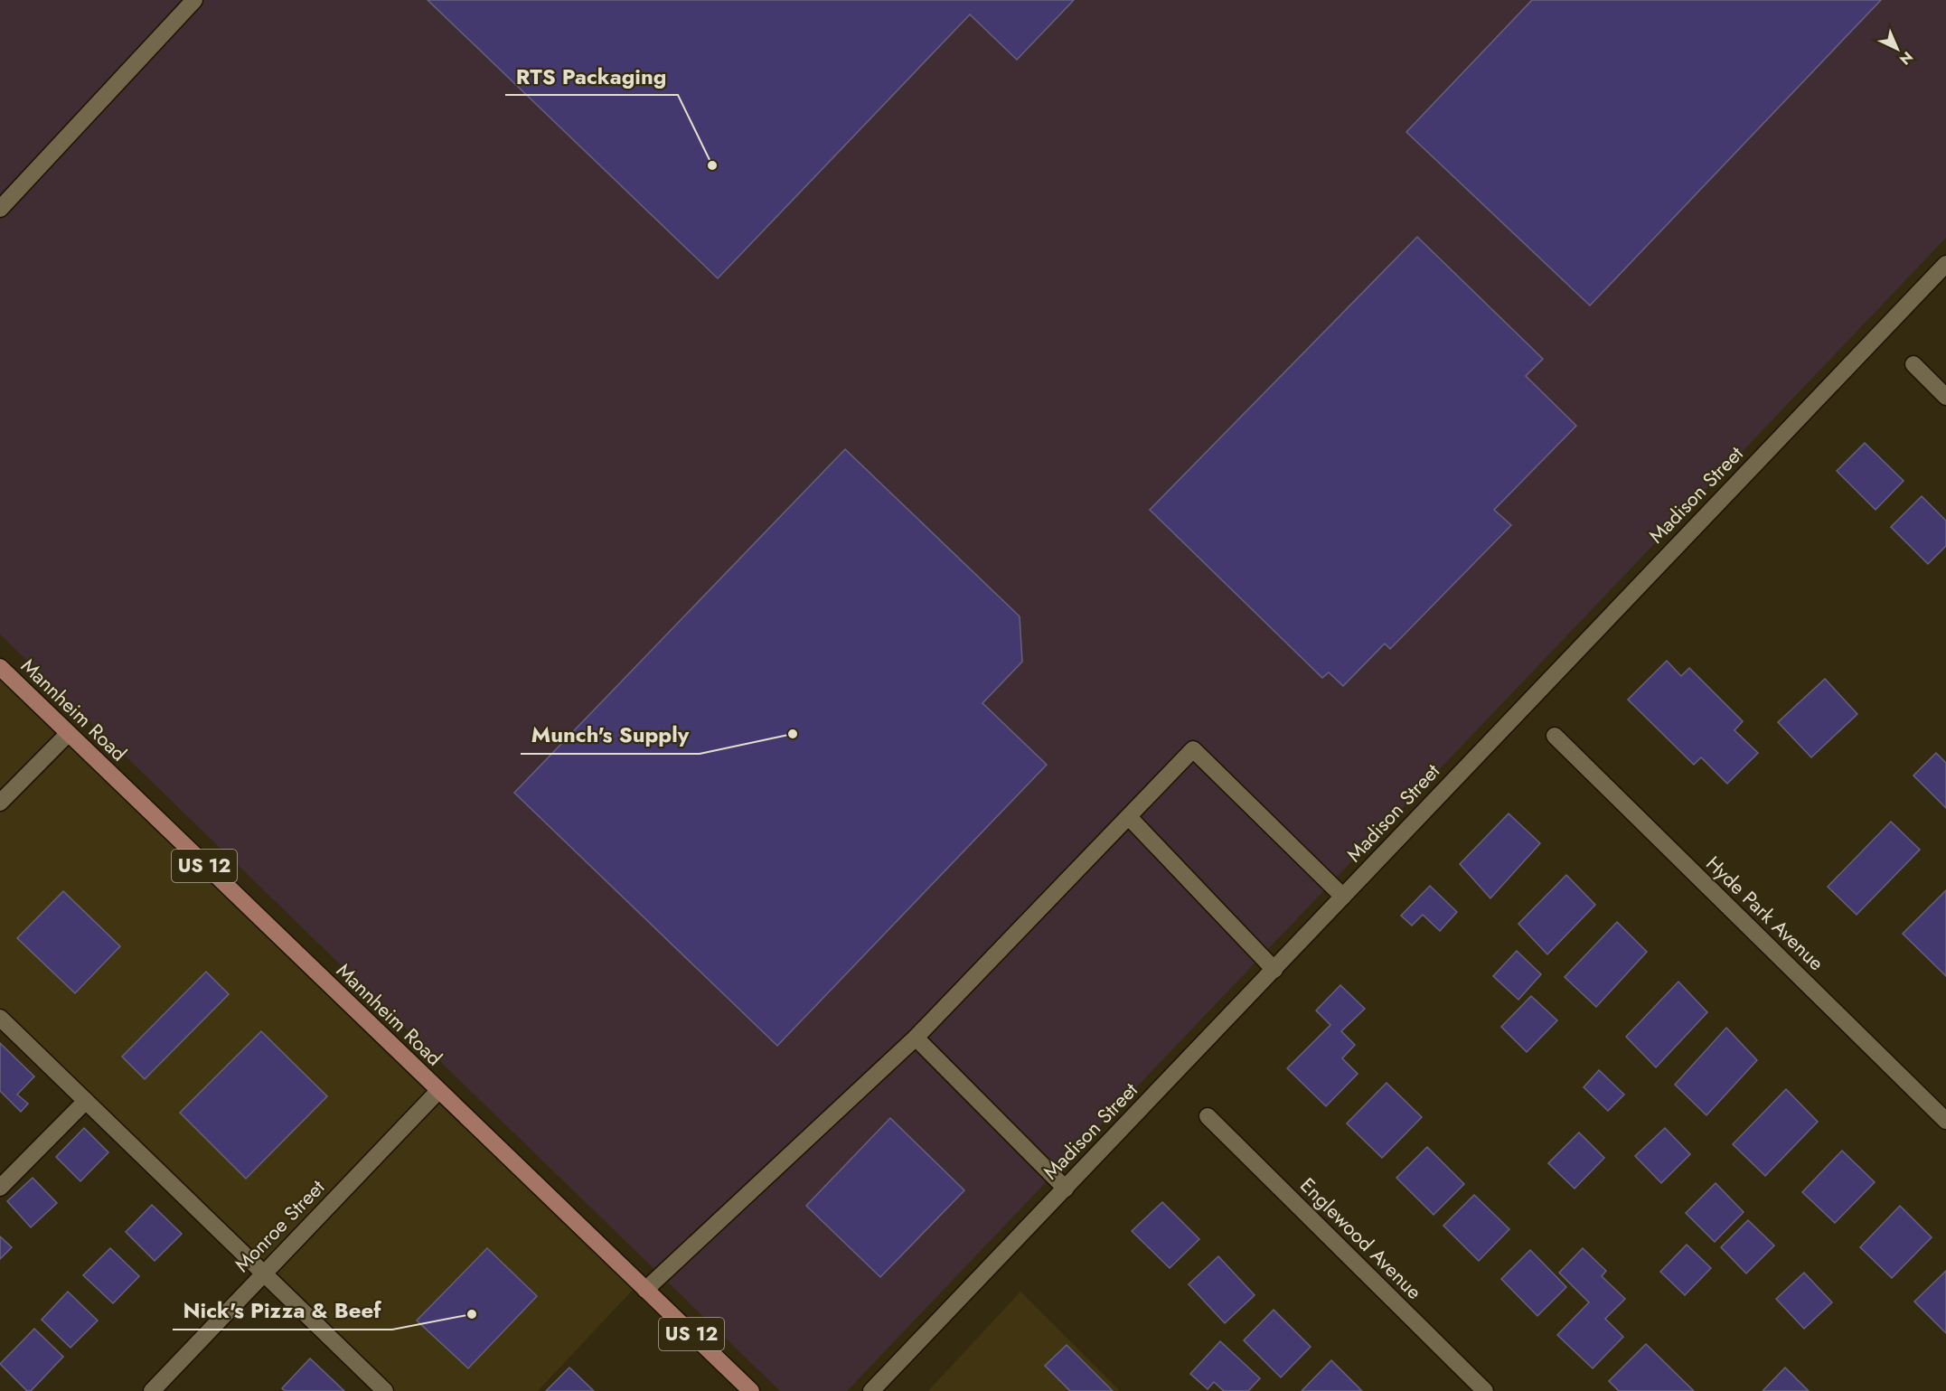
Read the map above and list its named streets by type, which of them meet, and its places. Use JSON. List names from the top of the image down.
{
  "streets": {
    "main road": ["Mannheim Road", "US 12"],
    "street": [
      "Madison Street",
      "Hyde Park Avenue",
      "Monroe Street",
      "Englewood Avenue"
    ]
  },
  "crossings": [
    ["Mannheim Road", "Monroe Street"]
  ],
  "places": ["RTS Packaging", "Munch's Supply", "Nick's Pizza & Beef"],
  "north": "bottom right"
}
